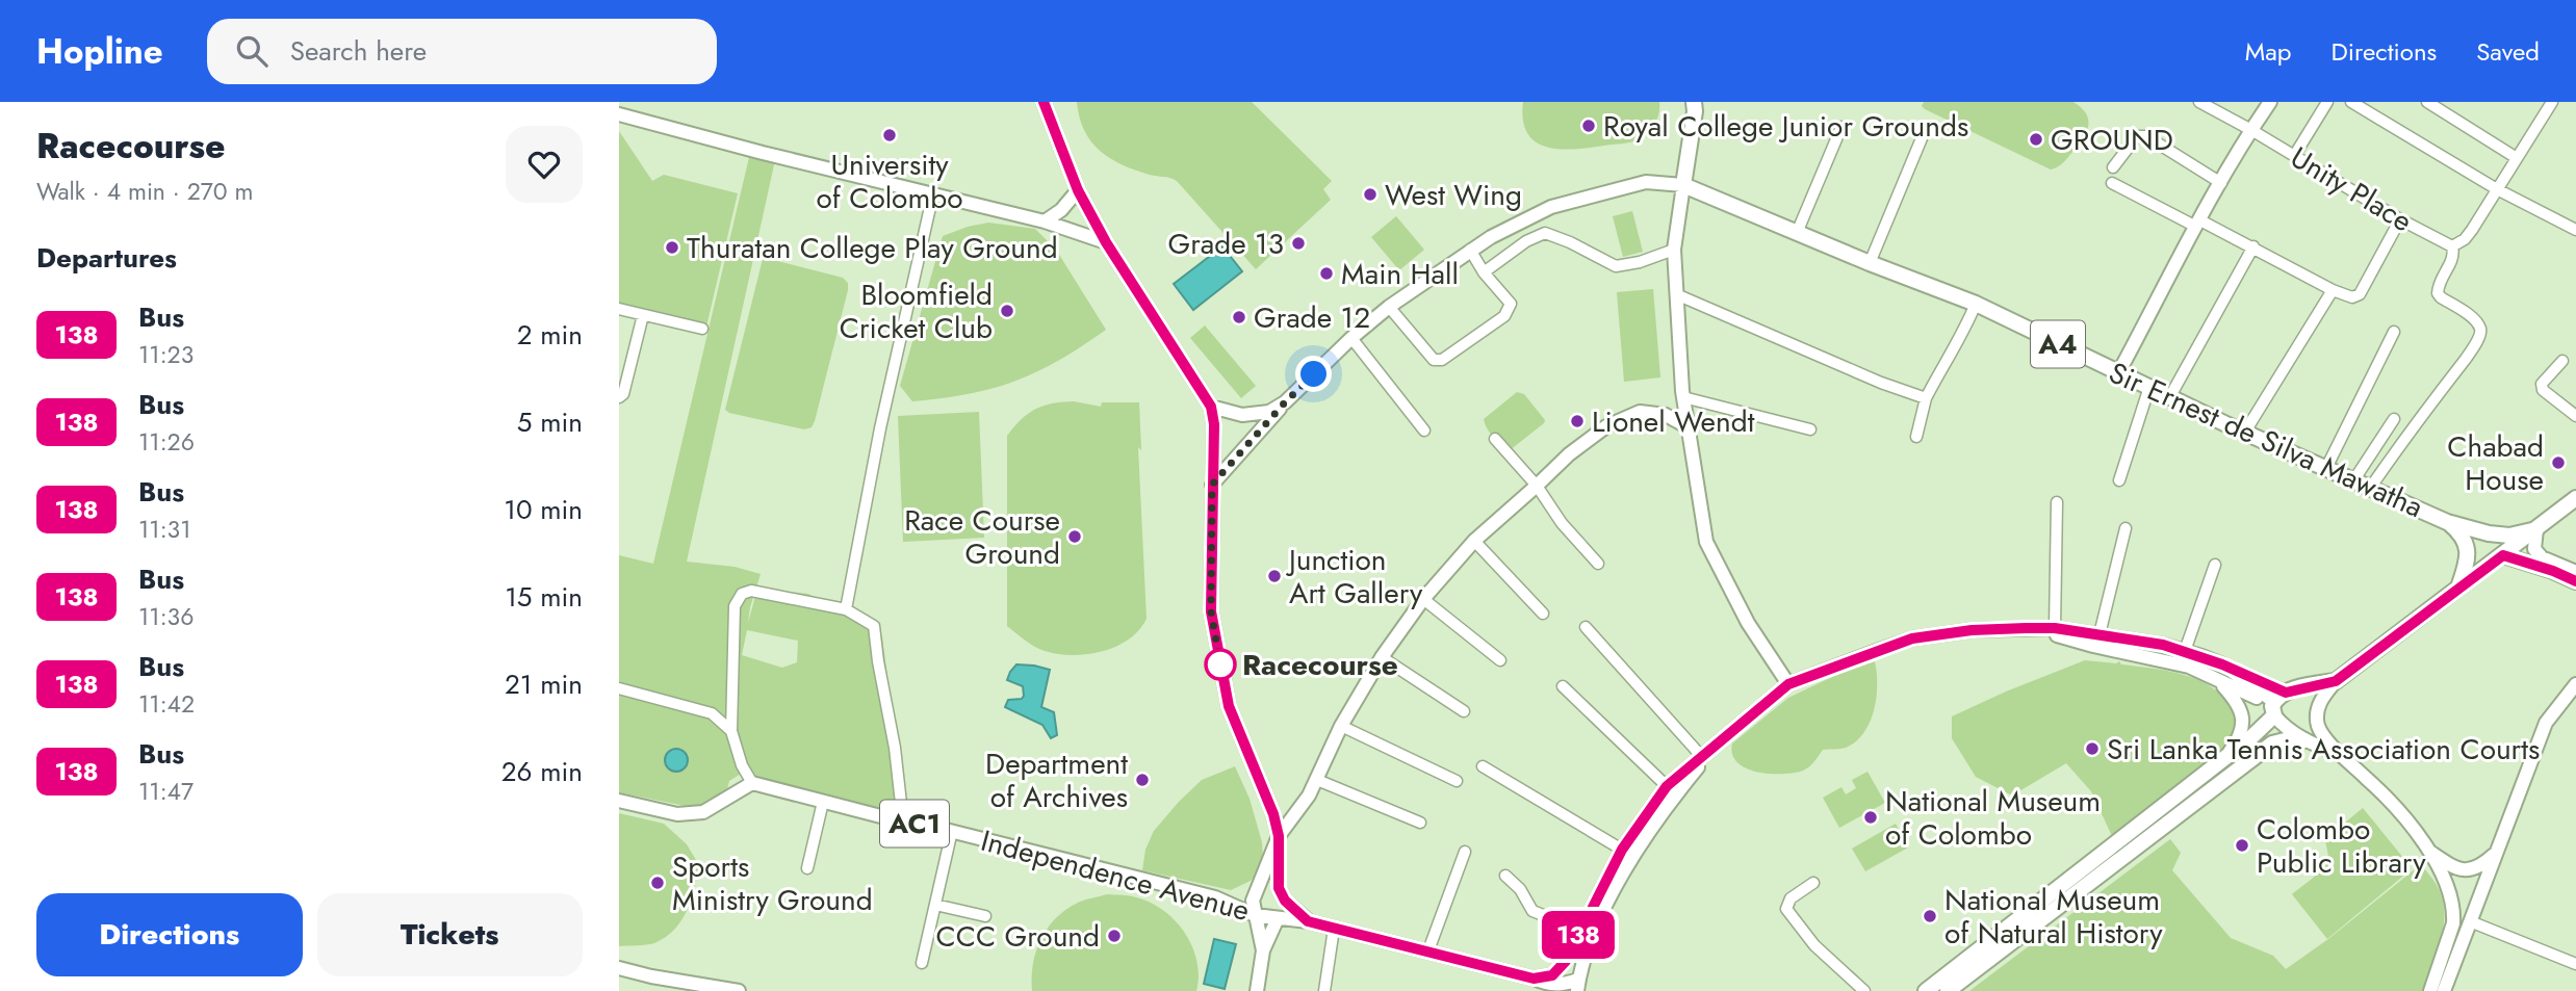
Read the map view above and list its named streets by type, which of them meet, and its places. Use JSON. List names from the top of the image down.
{
  "streets": {
    "highway": ["A4", "Sir Ernest de Silva Mawatha"],
    "main road": ["AC1", "Independence Avenue"],
    "street": ["Unity Place"]
  },
  "places": [
    "Royal College Junior Grounds",
    "University of Colombo",
    "GROUND",
    "West Wing",
    "Grade 13",
    "Thuratan College Play Ground",
    "Main Hall",
    "Bloomfield Cricket Club",
    "Grade 12",
    "Lionel Wendt",
    "Chabad House",
    "Race Course Ground",
    "Junction Art Gallery",
    "Racecourse",
    "Sri Lanka Tennis Association Courts",
    "Department of Archives",
    "National Museum of Colombo",
    "Colombo Public Library",
    "Sports Ministry Ground",
    "National Museum of Natural History",
    "CCC Ground"
  ],
  "lines": ["bus line 138"],
  "page": {
    "header": "Hopline",
    "search": "Search here",
    "nav": ["Map", "Directions", "Saved"],
    "heading": [
      ["Racecourse", "Walk · 4 min · 270 m"],
      "Departures"
    ],
    "on_map": "138",
    "list": [
      {
        "mark": "138",
        "name": "Bus",
        "note": "11:23",
        "value": "2 min"
      },
      {
        "mark": "138",
        "name": "Bus",
        "note": "11:26",
        "value": "5 min"
      },
      {
        "mark": "138",
        "name": "Bus",
        "note": "11:31",
        "value": "10 min"
      },
      {
        "mark": "138",
        "name": "Bus",
        "note": "11:36",
        "value": "15 min"
      },
      {
        "mark": "138",
        "name": "Bus",
        "note": "11:42",
        "value": "21 min"
      },
      {
        "mark": "138",
        "name": "Bus",
        "note": "11:47",
        "value": "26 min"
      }
    ],
    "buttons": ["Directions", "Tickets"]
  }
}
